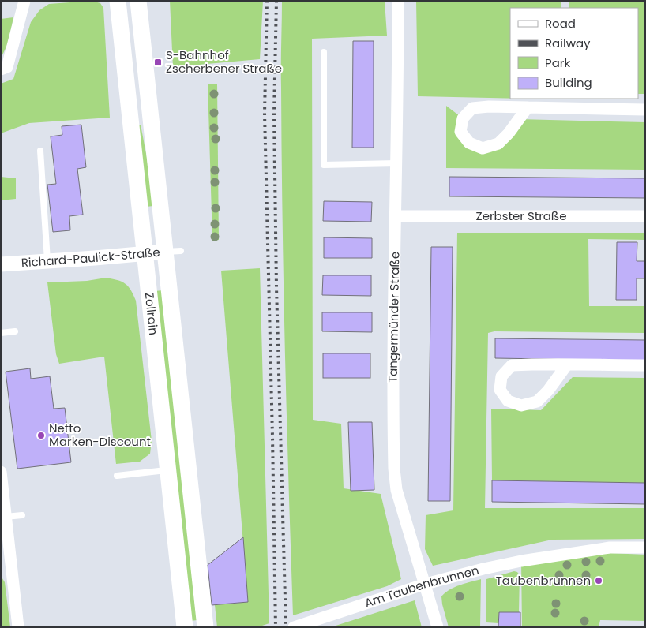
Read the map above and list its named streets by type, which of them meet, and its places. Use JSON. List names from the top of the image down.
{
  "streets": {
    "main road": ["Zollrain"],
    "street": [
      "Zerbster Straße",
      "Richard-Paulick-Straße",
      "Tangermünder Straße",
      "Am Taubenbrunnen"
    ]
  },
  "crossings": [
    ["Zerbster Straße", "Tangermünder Straße"],
    ["Richard-Paulick-Straße", "Zollrain"],
    ["Tangermünder Straße", "Am Taubenbrunnen"]
  ],
  "places": {
    "transit": ["S-Bahnhof Zscherbener Straße"],
    "other": ["Netto Marken-Discount", "Taubenbrunnen"]
  },
  "legend": [
    "Road",
    "Railway",
    "Park",
    "Building"
  ]
}
